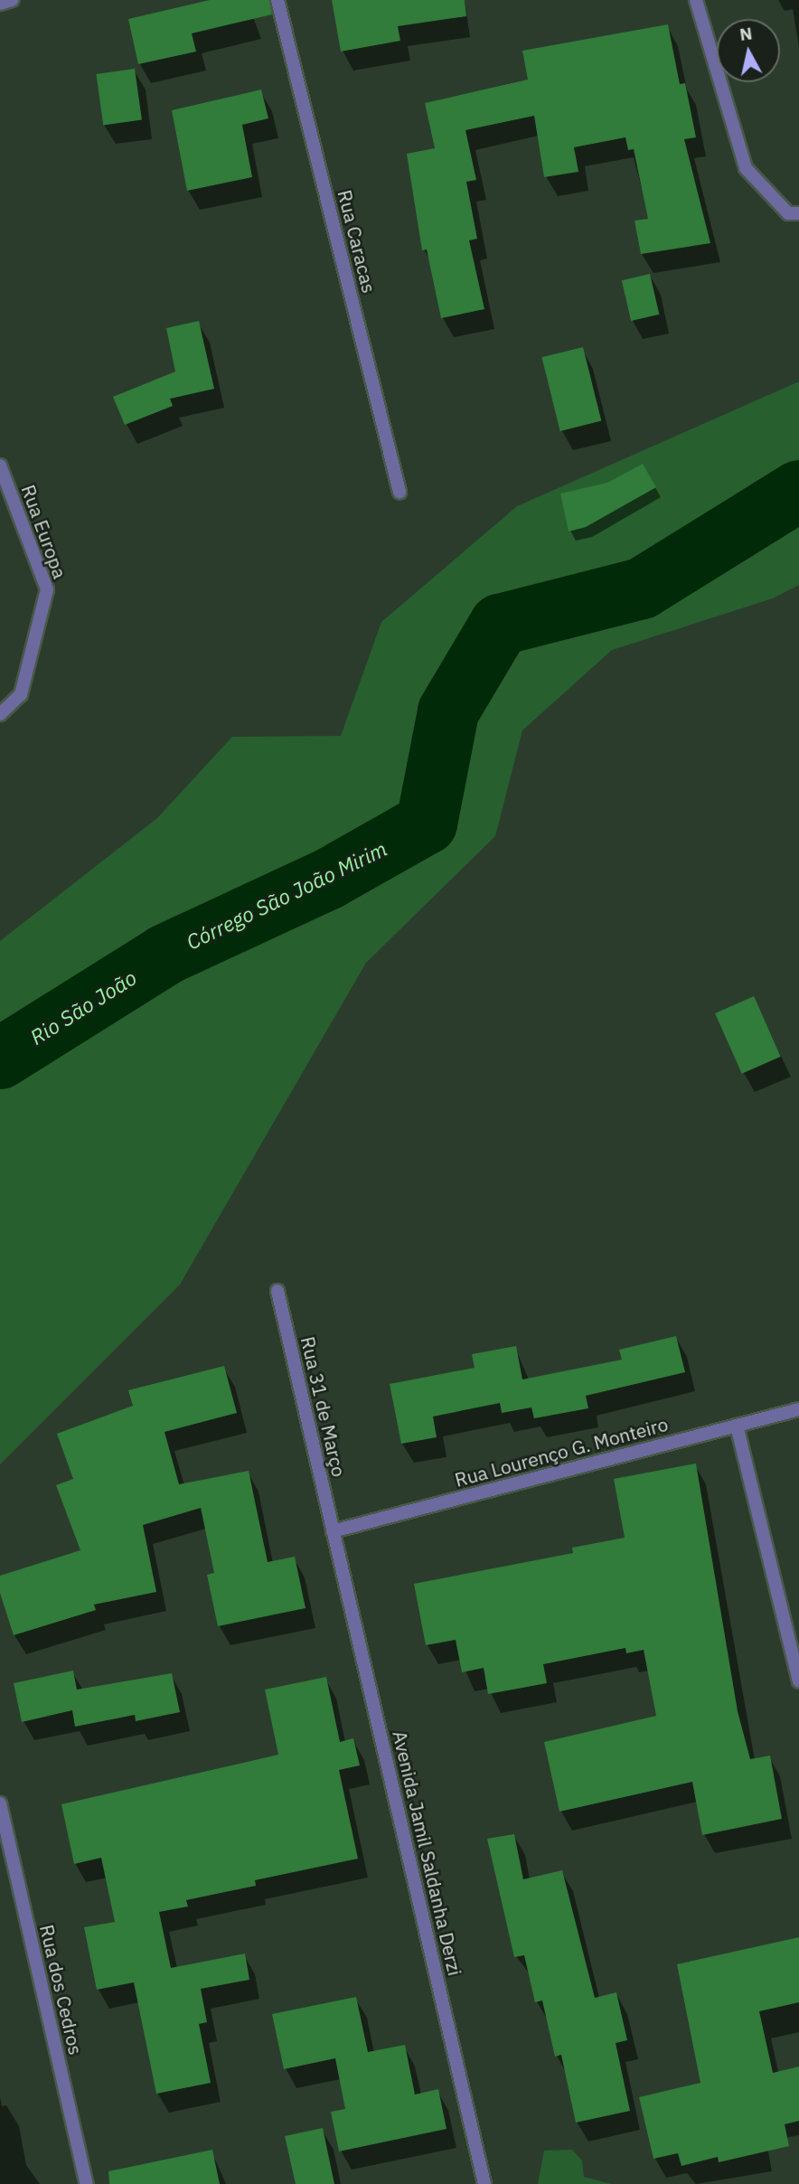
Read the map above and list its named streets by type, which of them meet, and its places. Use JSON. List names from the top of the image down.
{
  "streets": {
    "street": [
      "Rua Caracas",
      "Rua Europa",
      "Rua 31 de Março",
      "Rua Lourenço G. Monteiro",
      "Avenida Jamil Saldanha Derzi",
      "Rua dos Cedros"
    ]
  },
  "crossings": [
    ["Rua 31 de Março", "Rua Lourenço G. Monteiro"],
    ["Rua 31 de Março", "Avenida Jamil Saldanha Derzi"],
    ["Rua Lourenço G. Monteiro", "Avenida Jamil Saldanha Derzi"]
  ],
  "water": ["Córrego São João Mirim", "Rio São João"],
  "north": "top"
}
